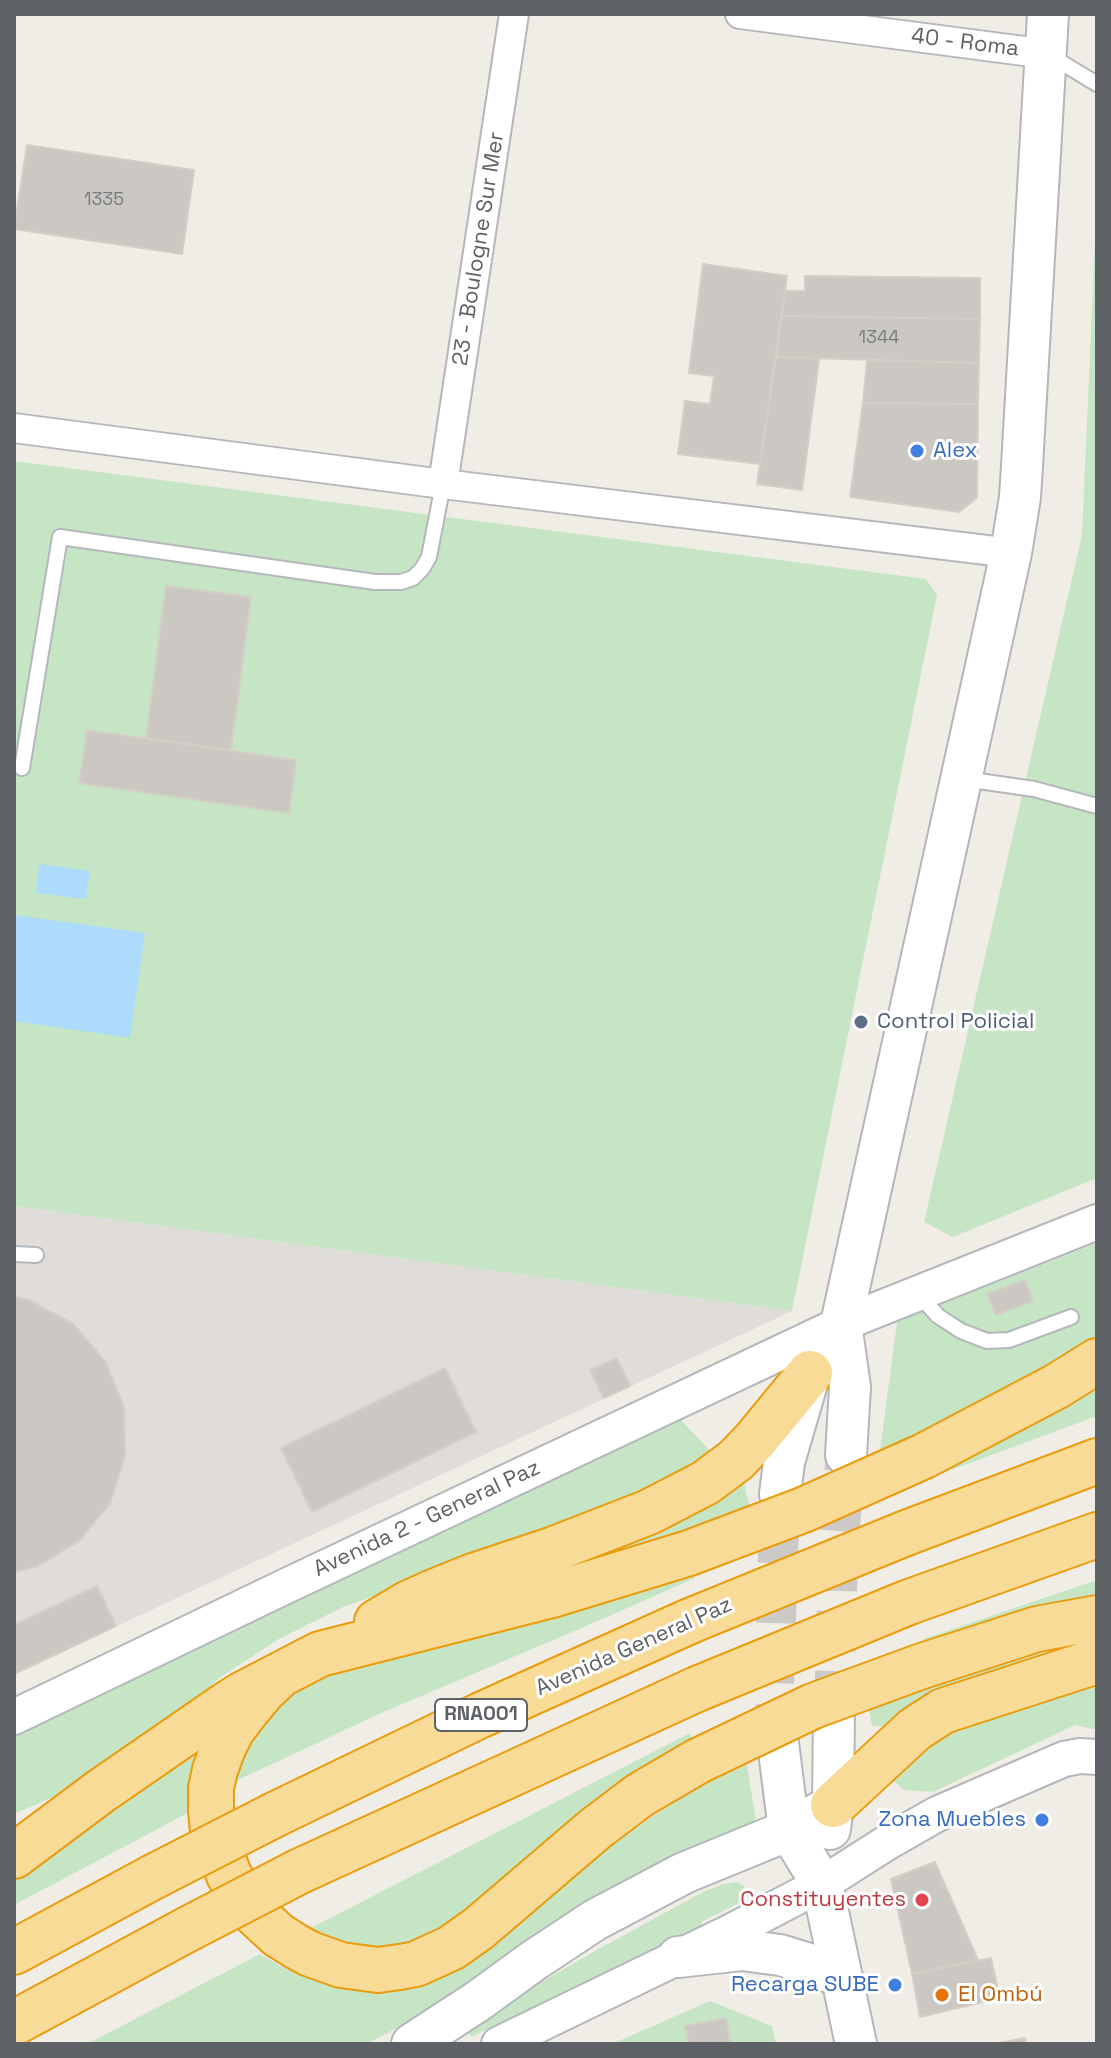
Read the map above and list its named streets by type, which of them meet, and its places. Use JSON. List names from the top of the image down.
{
  "streets": {
    "highway": ["Avenida General Paz", "RNA001"],
    "street": ["40 - Roma", "23 - Boulogne Sur Mer", "Avenida 2 - General Paz"]
  },
  "places": [
    "Alex",
    "Control Policial",
    "Zona Muebles",
    "Constituyentes",
    "Recarga SUBE",
    "El Ombú"
  ],
  "house_numbers": ["1335", "1344"]
}
